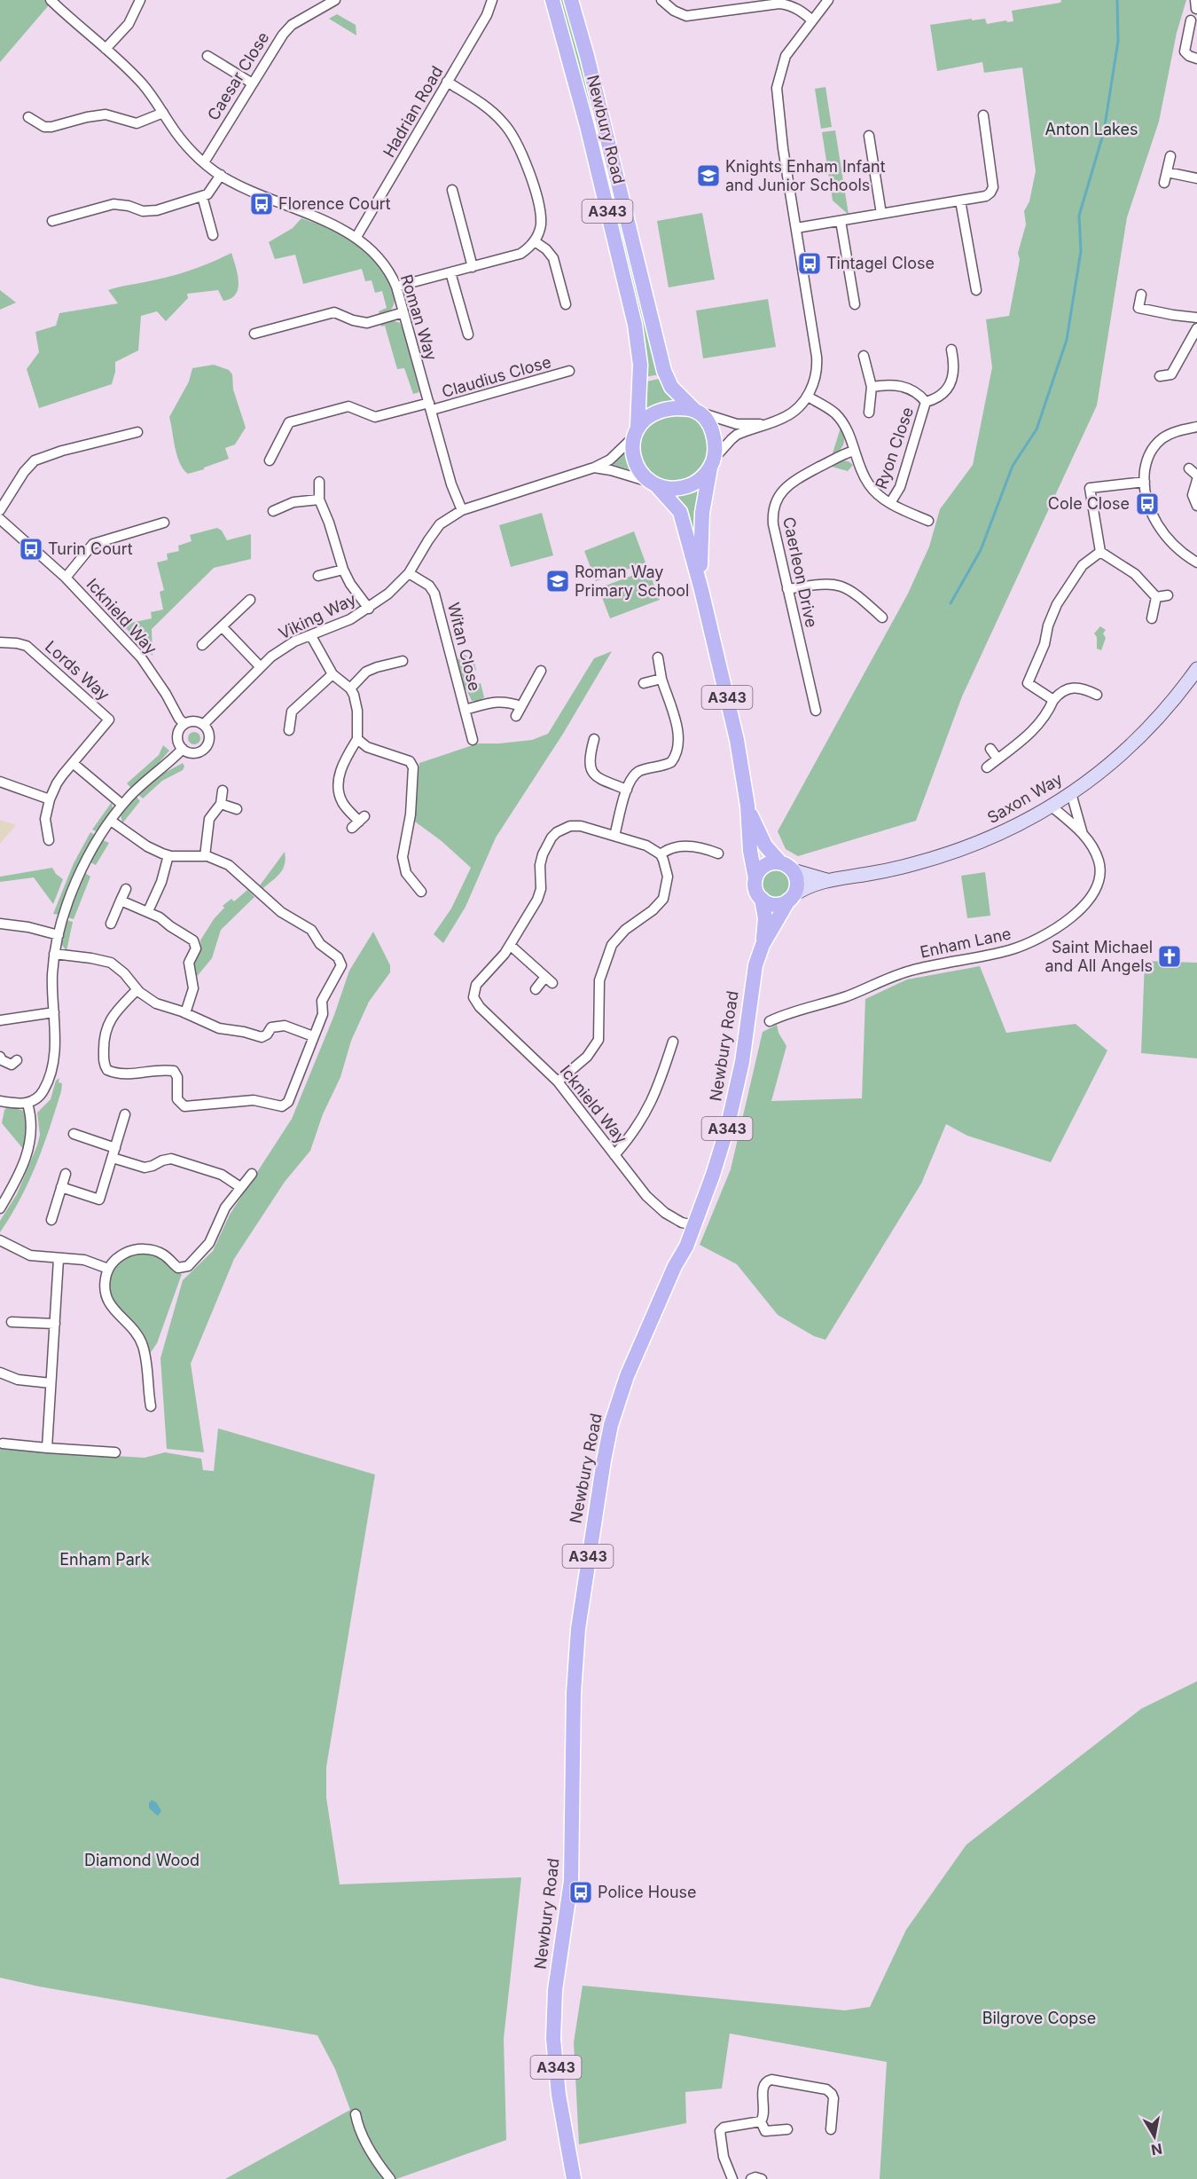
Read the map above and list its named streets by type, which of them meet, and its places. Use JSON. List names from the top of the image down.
{
  "streets": {
    "main road": ["Newbury Road", "A343"],
    "street": [
      "Caesar Close",
      "Hadrian Road",
      "Roman Way",
      "Claudius Close",
      "Ryon Close",
      "Caerleon Drive",
      "Icknield Way",
      "Viking Way",
      "Witan Close",
      "Lords Way",
      "Saxon Way",
      "Enham Lane"
    ]
  },
  "crossings": [
    ["Caesar Close", "Roman Way"],
    ["Hadrian Road", "Roman Way"],
    ["Newbury Road", "A343"],
    ["Newbury Road", "Icknield Way"],
    ["Newbury Road", "Saxon Way"],
    ["A343", "Saxon Way"],
    ["Roman Way", "Claudius Close"],
    ["Roman Way", "Viking Way"],
    ["Icknield Way", "Viking Way"],
    ["Viking Way", "Witan Close"],
    ["Saxon Way", "Enham Lane"]
  ],
  "parks": [
    "Anton Lakes",
    "Enham Park",
    "Diamond Wood",
    "Bilgrove Copse"
  ],
  "places": {
    "school or university": ["Knights Enham Infant and Junior Schools", "Roman Way Primary School"],
    "bus stop": [
      "Florence Court",
      "Tintagel Close",
      "Cole Close",
      "Turin Court",
      "Police House"
    ],
    "church": ["Saint Michael and All Angels"]
  },
  "north": "bottom"
}
